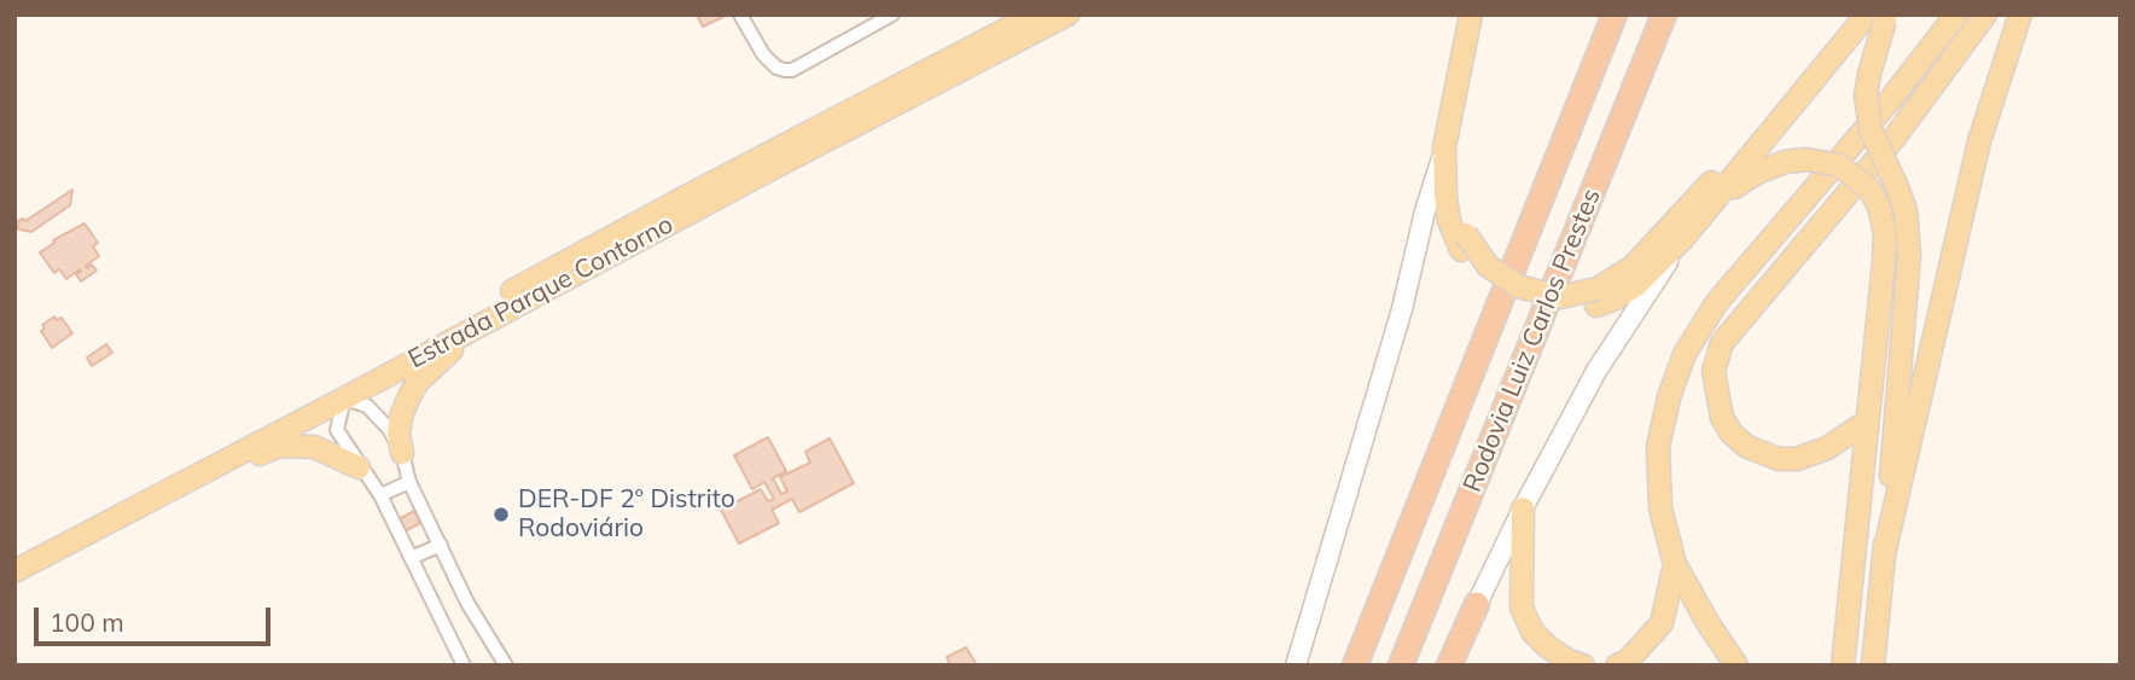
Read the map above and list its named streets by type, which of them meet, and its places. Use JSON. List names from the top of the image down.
{
  "streets": {
    "highway": ["Rodovia Luiz Carlos Prestes"],
    "main road": ["Estrada Parque Contorno"]
  },
  "places": ["DER-DF 2º Distrito Rodoviário"],
  "scale_bar": "100 m"
}
